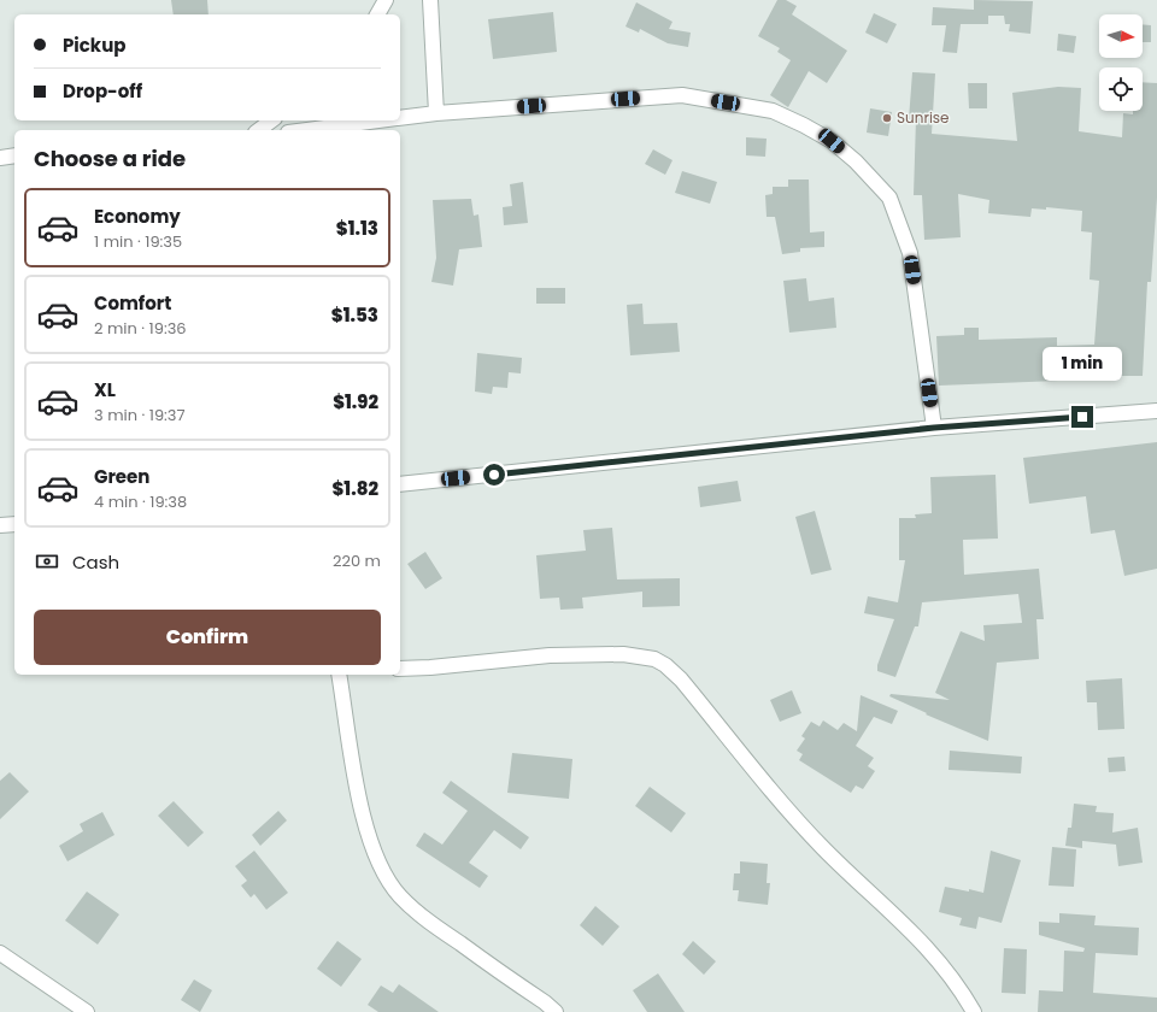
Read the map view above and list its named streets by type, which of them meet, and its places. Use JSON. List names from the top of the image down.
{
  "places": ["Sunrise"],
  "north": "right",
  "page": {
    "banner": ["Pickup", "Drop-off"],
    "heading": "Choose a ride",
    "list": [
      {
        "name": "Economy",
        "note": "1 min · 19:35",
        "value": "$1.13"
      },
      {
        "name": "Comfort",
        "note": "2 min · 19:36",
        "value": "$1.53"
      },
      {
        "name": "XL",
        "note": "3 min · 19:37",
        "value": "$1.92"
      },
      {
        "name": "Green",
        "note": "4 min · 19:38",
        "value": "$1.82"
      }
    ],
    "bubble": "1 min",
    "pay": ["Cash", "220 m"],
    "buttons": "Confirm"
  }
}
